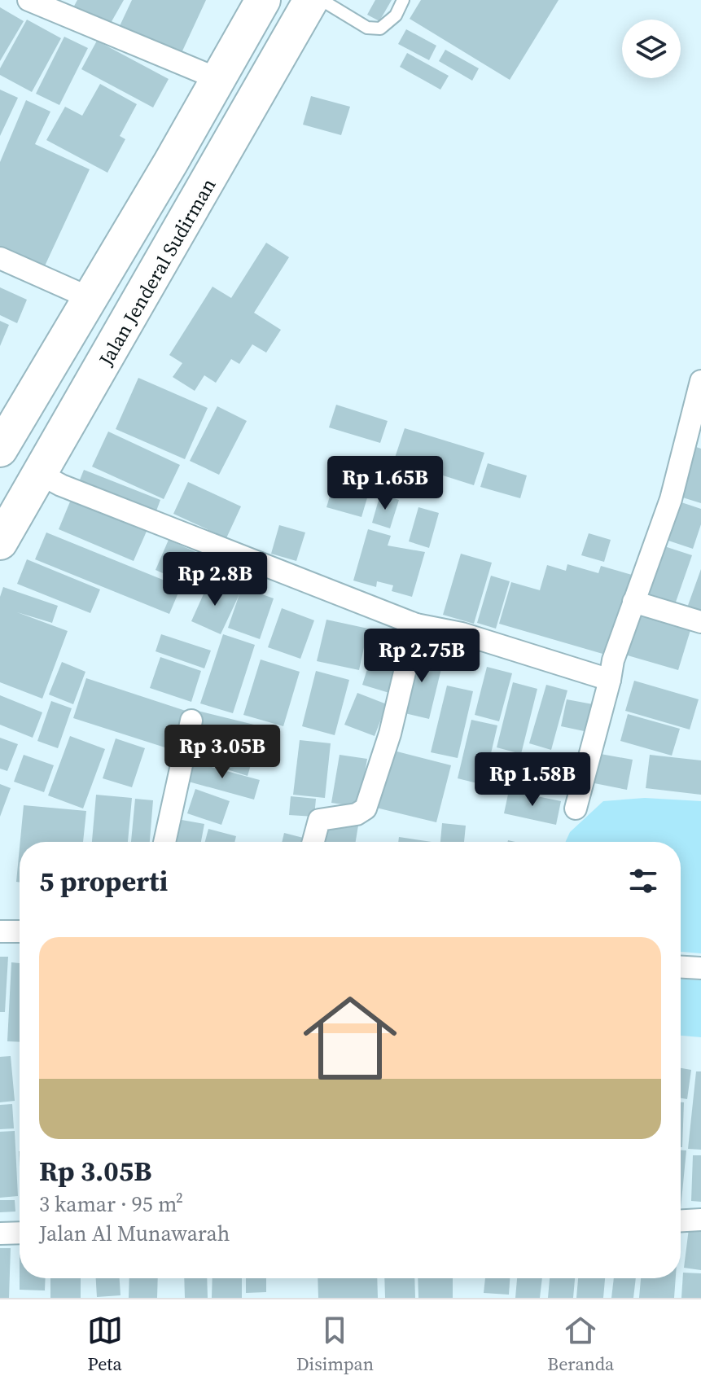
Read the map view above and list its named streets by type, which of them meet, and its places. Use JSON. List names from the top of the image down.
{
  "streets": {
    "main road": ["Jalan Jenderal Sudirman"]
  },
  "page": {
    "price": [
      "Rp 1.65B",
      "Rp 2.8B",
      "Rp 2.75B",
      "Rp 3.05B",
      "Rp 1.58B"
    ],
    "heading": "5 properti",
    "list": [
      {
        "name": "Rp 3.05B",
        "note": "3 kamar · 95 m² · Jalan Al Munawarah"
      }
    ],
    "tabs": ["Peta", "Disimpan", "Beranda"]
  }
}
